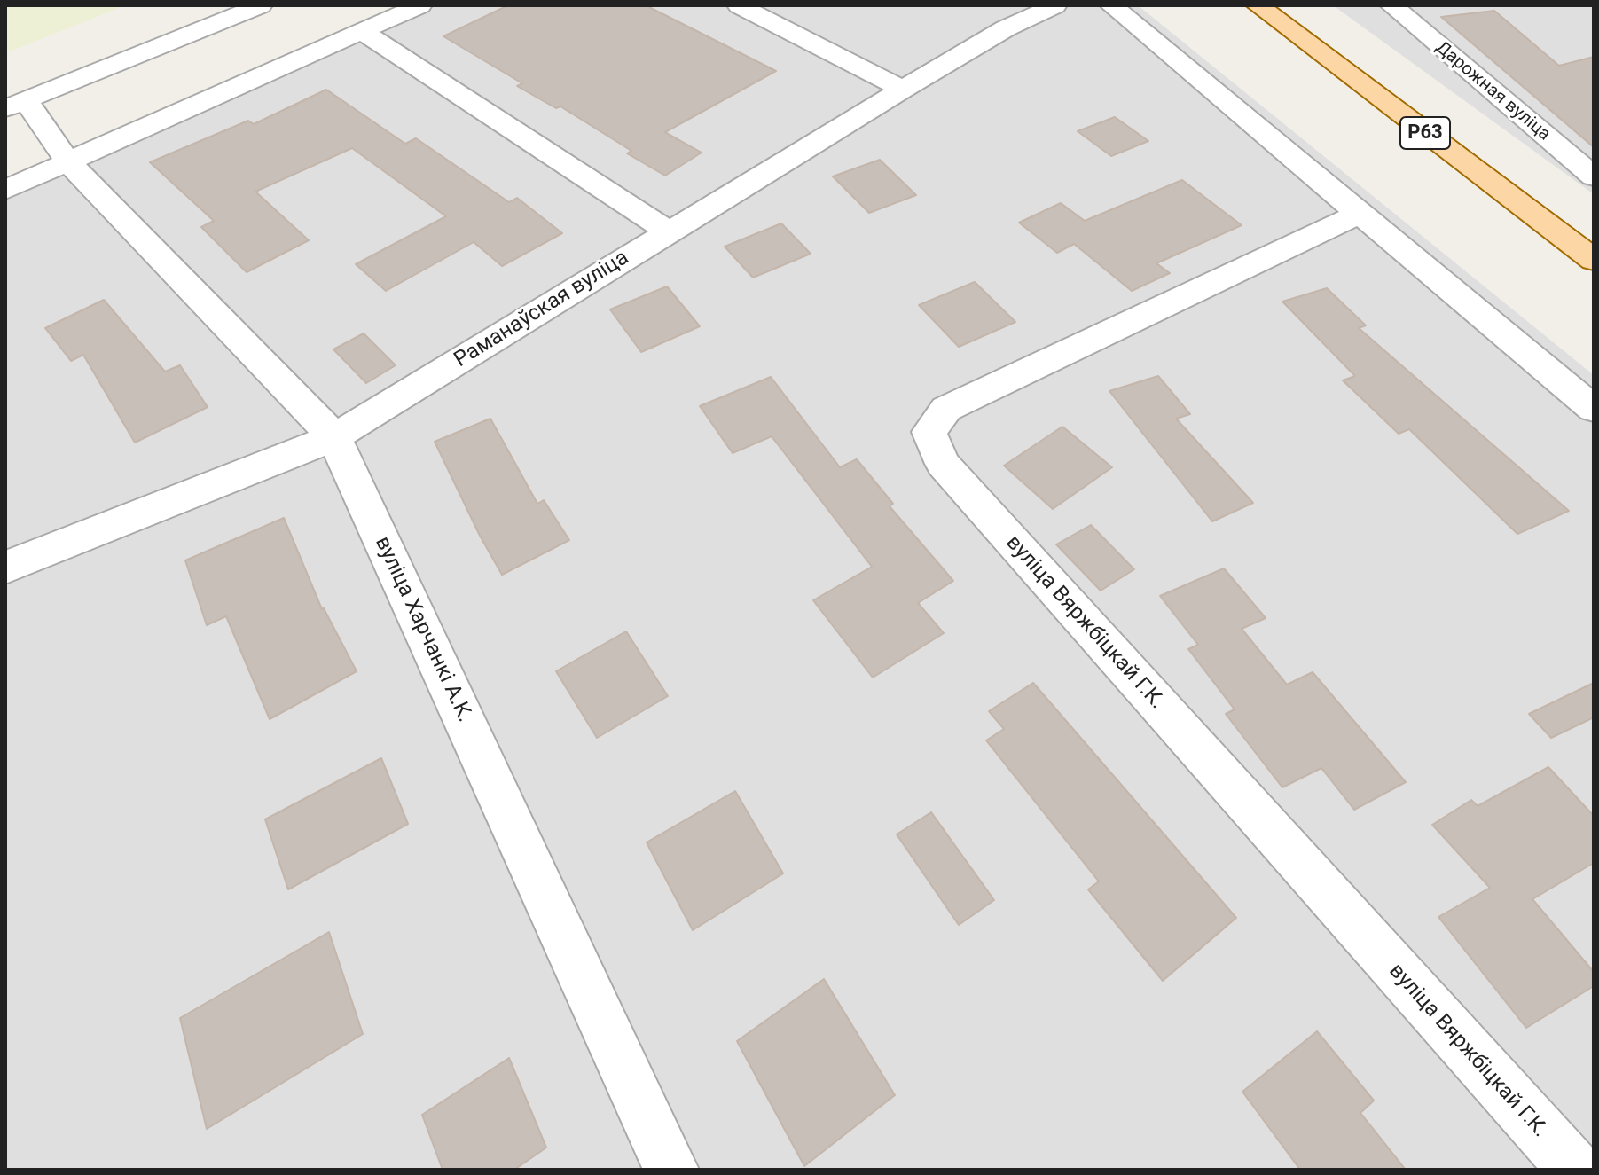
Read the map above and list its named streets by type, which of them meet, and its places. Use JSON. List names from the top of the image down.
{
  "streets": {
    "main road": ["Р63"],
    "street": [
      "Дарожная вуліца",
      "Раманаўская вуліца",
      "вуліца Вяржбіцкай Г.К.",
      "вуліца Харчанкі А.К."
    ]
  },
  "crossings": [
    ["Раманаўская вуліца", "вуліца Харчанкі А.К."]
  ]
}
